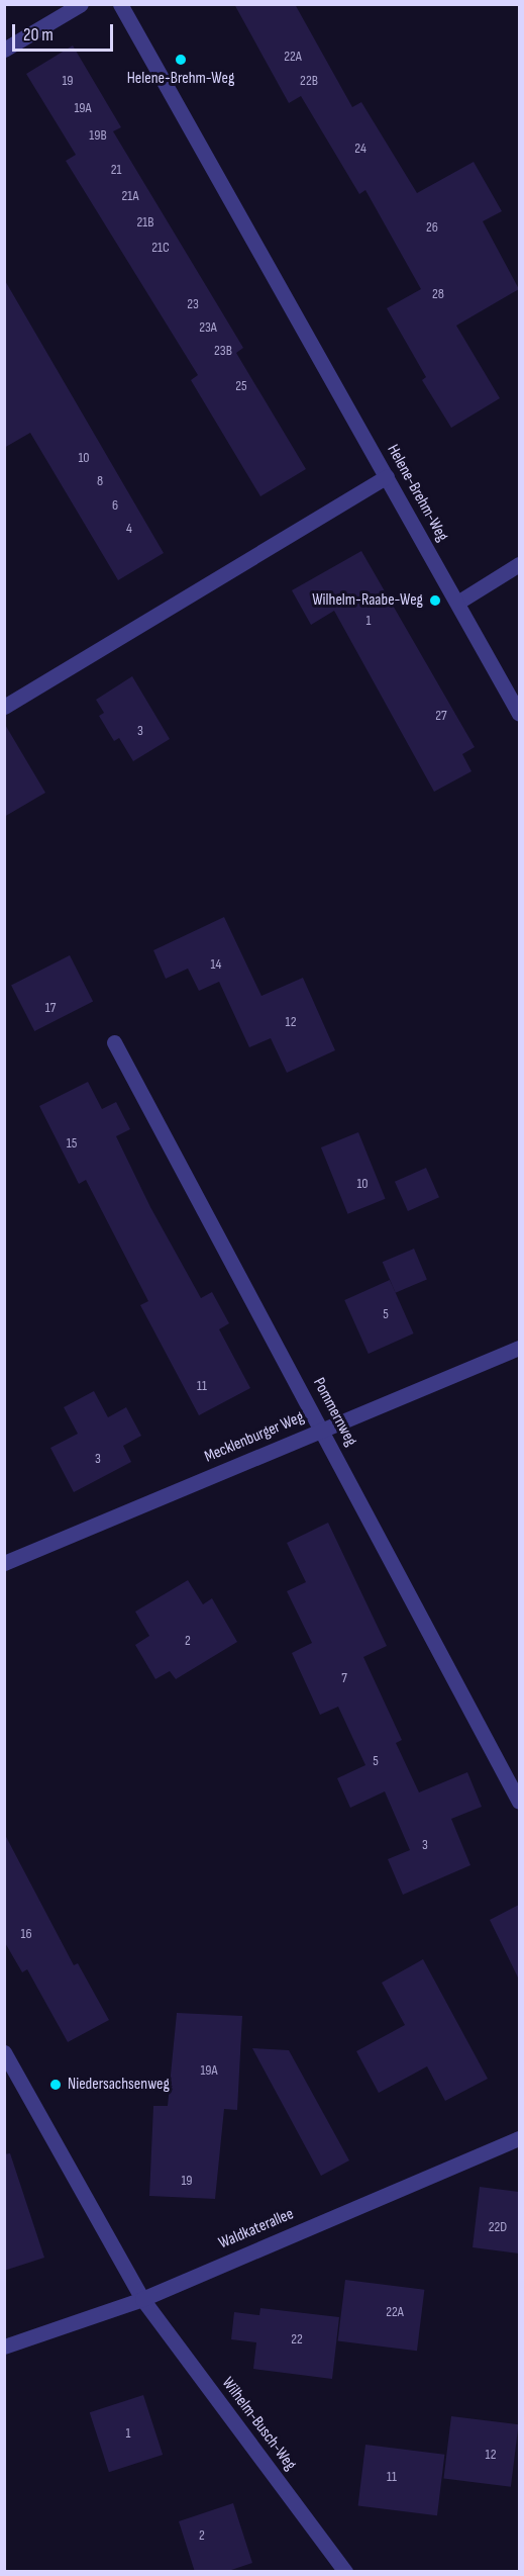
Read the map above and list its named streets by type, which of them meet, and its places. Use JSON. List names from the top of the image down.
{
  "streets": {
    "street": [
      "Helene-Brehm-Weg",
      "Pommernweg",
      "Mecklenburger Weg",
      "Waldkaterallee",
      "Wilhelm-Busch-Weg"
    ]
  },
  "crossings": [
    ["Pommernweg", "Mecklenburger Weg"],
    ["Waldkaterallee", "Wilhelm-Busch-Weg"]
  ],
  "places": ["Helene-Brehm-Weg", "Wilhelm-Raabe-Weg", "Niedersachsenweg"],
  "house_numbers": [
    "22A",
    "19",
    "22B",
    "19A",
    "19B",
    "24",
    "21",
    "21A",
    "21B",
    "26",
    "21C",
    "28",
    "23",
    "23A",
    "23B",
    "25",
    "10",
    "8",
    "6",
    "4",
    "1",
    "27",
    "3",
    "14",
    "17",
    "12",
    "15",
    "10",
    "5",
    "11",
    "3",
    "2",
    "7",
    "5",
    "3",
    "16",
    "19A",
    "19",
    "22D",
    "22A",
    "22",
    "1",
    "12",
    "11",
    "2"
  ],
  "scale_bar": "20 m"
}
